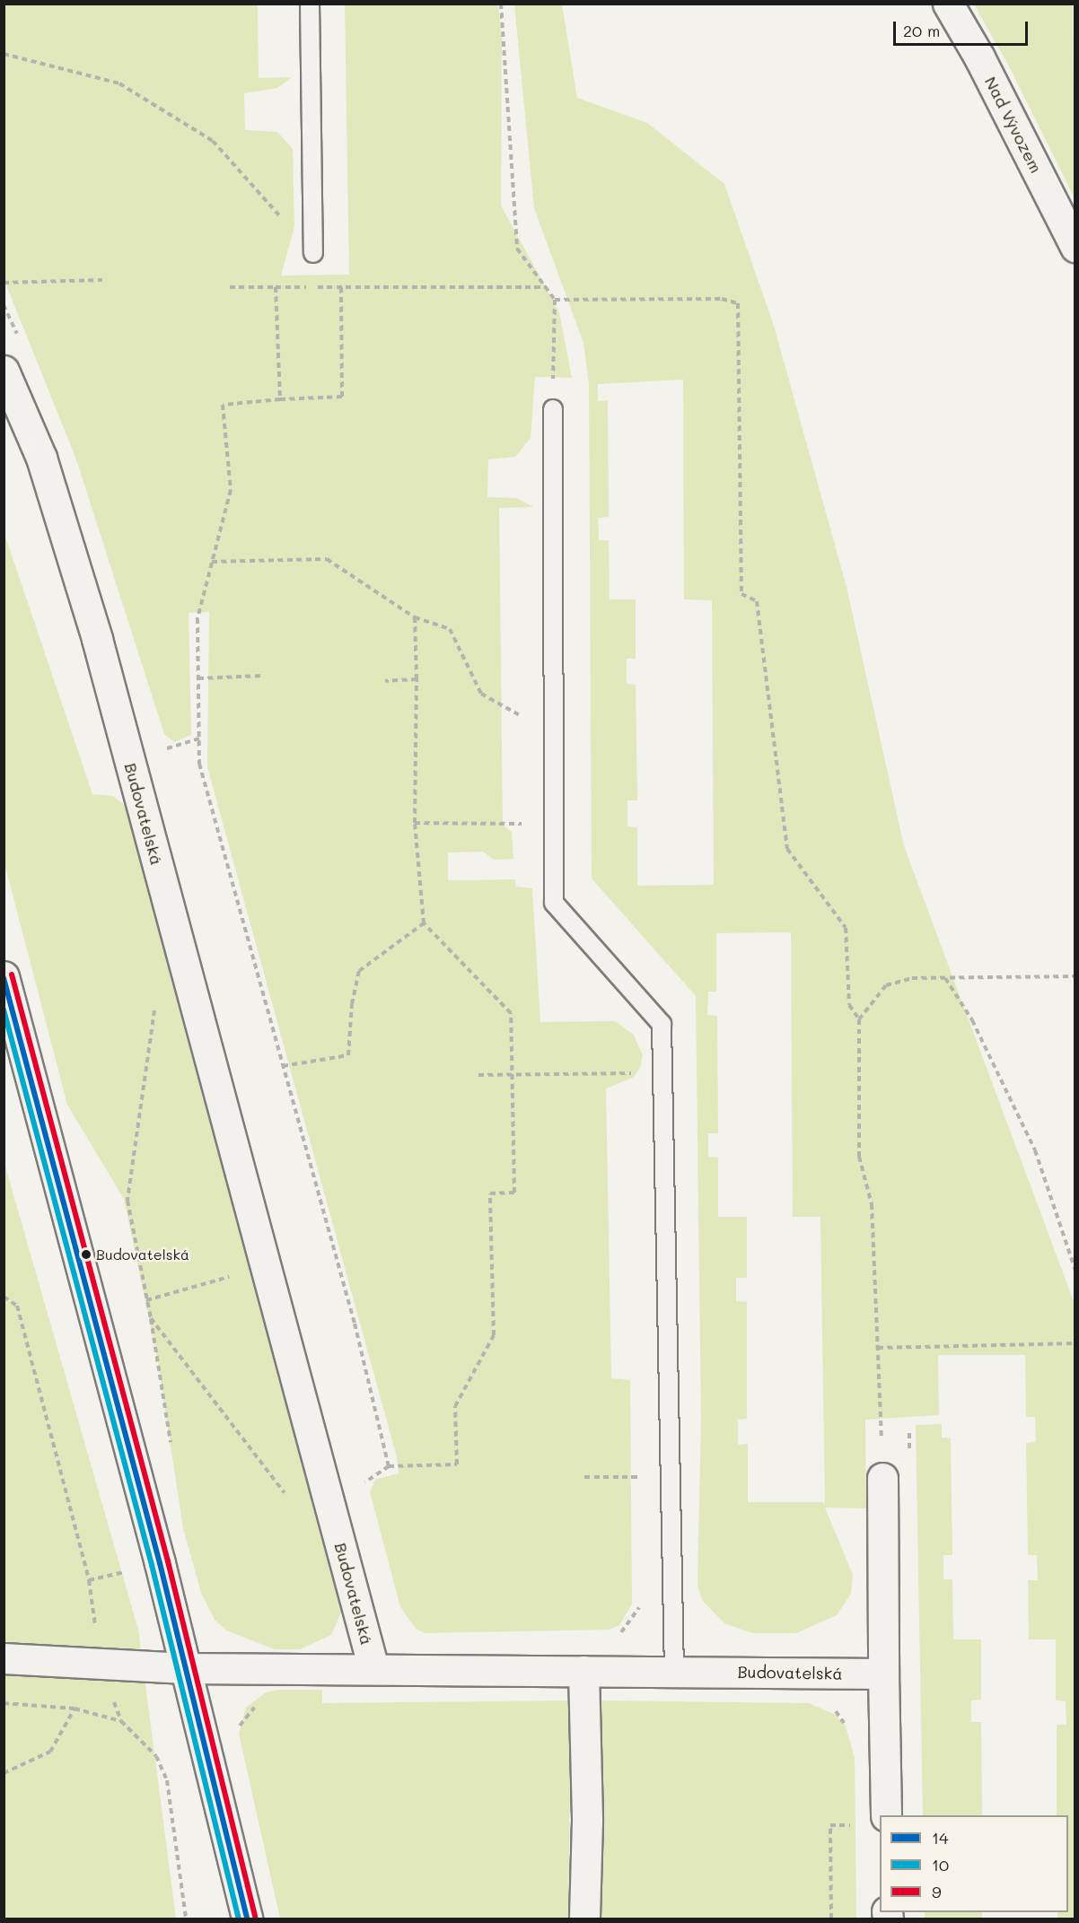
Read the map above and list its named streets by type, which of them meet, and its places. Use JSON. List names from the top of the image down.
{
  "streets": {
    "street": ["Nad Vývozem", "Budovatelská"]
  },
  "places": ["Budovatelská"],
  "lines": ["transit line 9", "transit line 14", "transit line 10"],
  "legend": ["14", "10", "9"],
  "scale_bar": "20 m"
}
